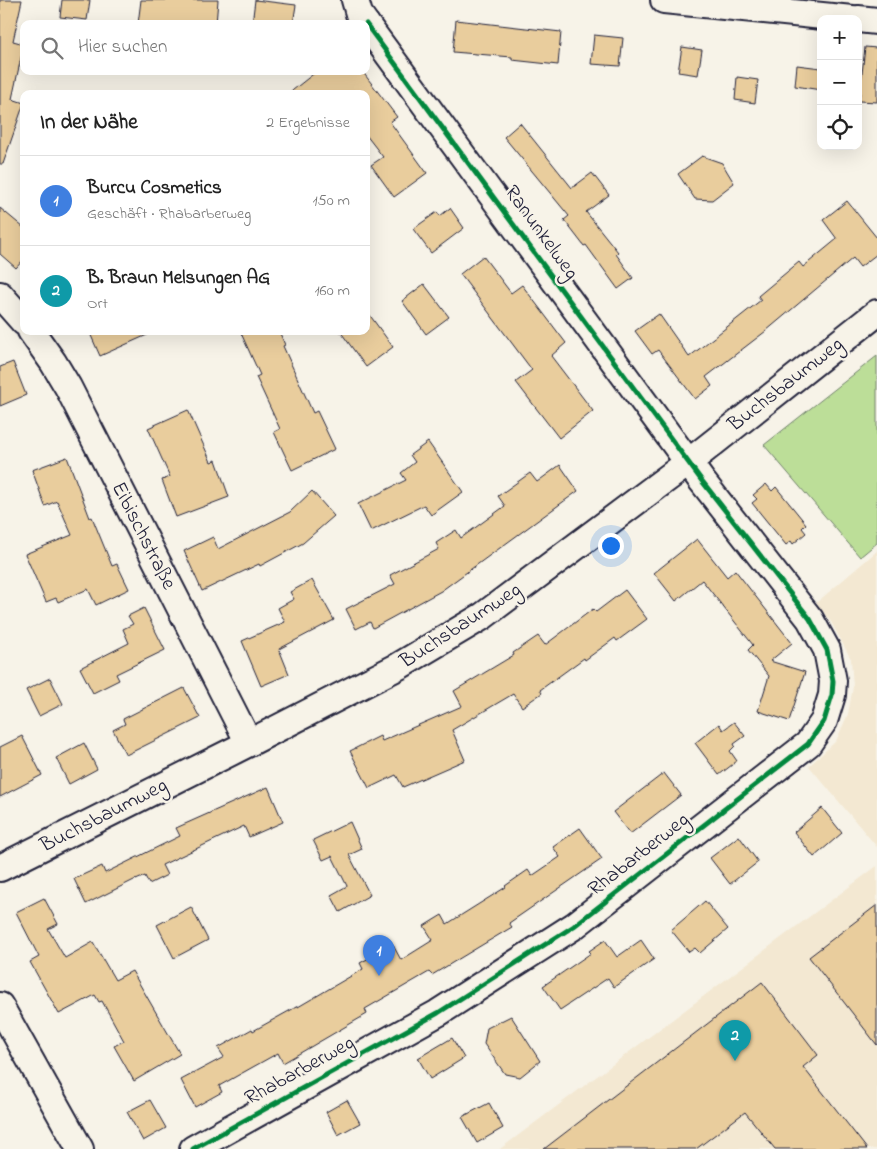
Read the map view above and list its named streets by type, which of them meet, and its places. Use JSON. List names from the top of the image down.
{
  "streets": {
    "street": [
      "Ranunkelweg",
      "Buchsbaumweg",
      "Eibischstraße",
      "Rhabarberweg"
    ]
  },
  "crossings": [
    ["Ranunkelweg", "Buchsbaumweg"],
    ["Ranunkelweg", "Rhabarberweg"],
    ["Buchsbaumweg", "Eibischstraße"],
    ["Buchsbaumweg", "Rhabarberweg"]
  ],
  "page": {
    "map_buttons": ["+", "−"],
    "search": "Hier suchen",
    "heading": ["In der Nähe", "2 Ergebnisse"],
    "list": [
      {
        "mark": "1",
        "name": "Burcu Cosmetics",
        "note": "Geschäft · Rhabarberweg",
        "value": "150 m"
      },
      {
        "mark": "2",
        "name": "B. Braun Melsungen AG",
        "note": "Ort",
        "value": "160 m"
      }
    ],
    "pins": ["1", "2"]
  }
}
